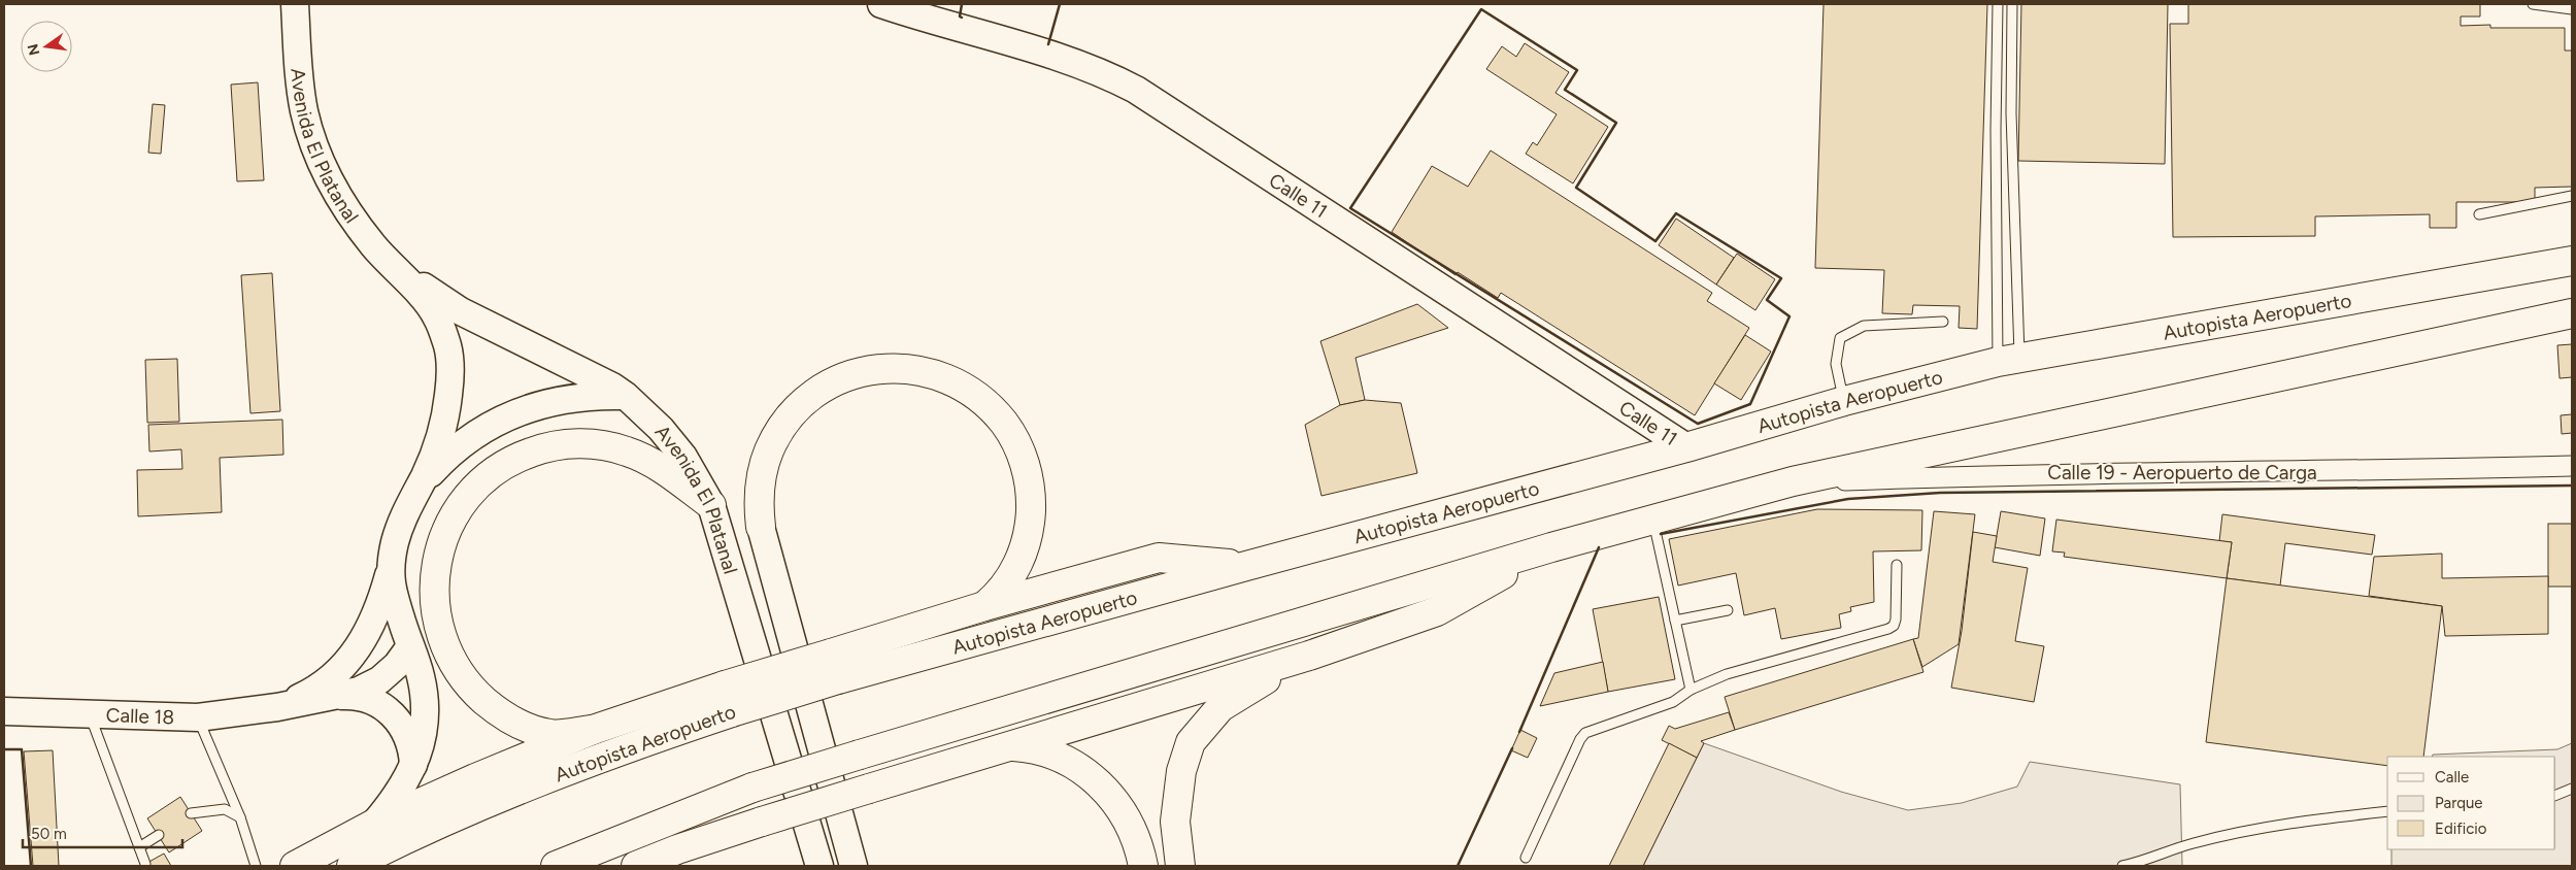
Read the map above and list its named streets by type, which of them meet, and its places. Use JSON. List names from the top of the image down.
{
  "streets": {
    "highway": ["Autopista Aeropuerto"],
    "main road": ["Avenida El Platanal", "Calle 11", "Calle 18"],
    "street": ["Calle 19 - Aeropuerto de Carga"]
  },
  "crossings": [
    ["Avenida El Platanal", "Calle 18"],
    ["Calle 11", "Autopista Aeropuerto"]
  ],
  "legend": ["Calle", "Parque", "Edificio"],
  "scale_bar": "50 m",
  "north": "left"
}
